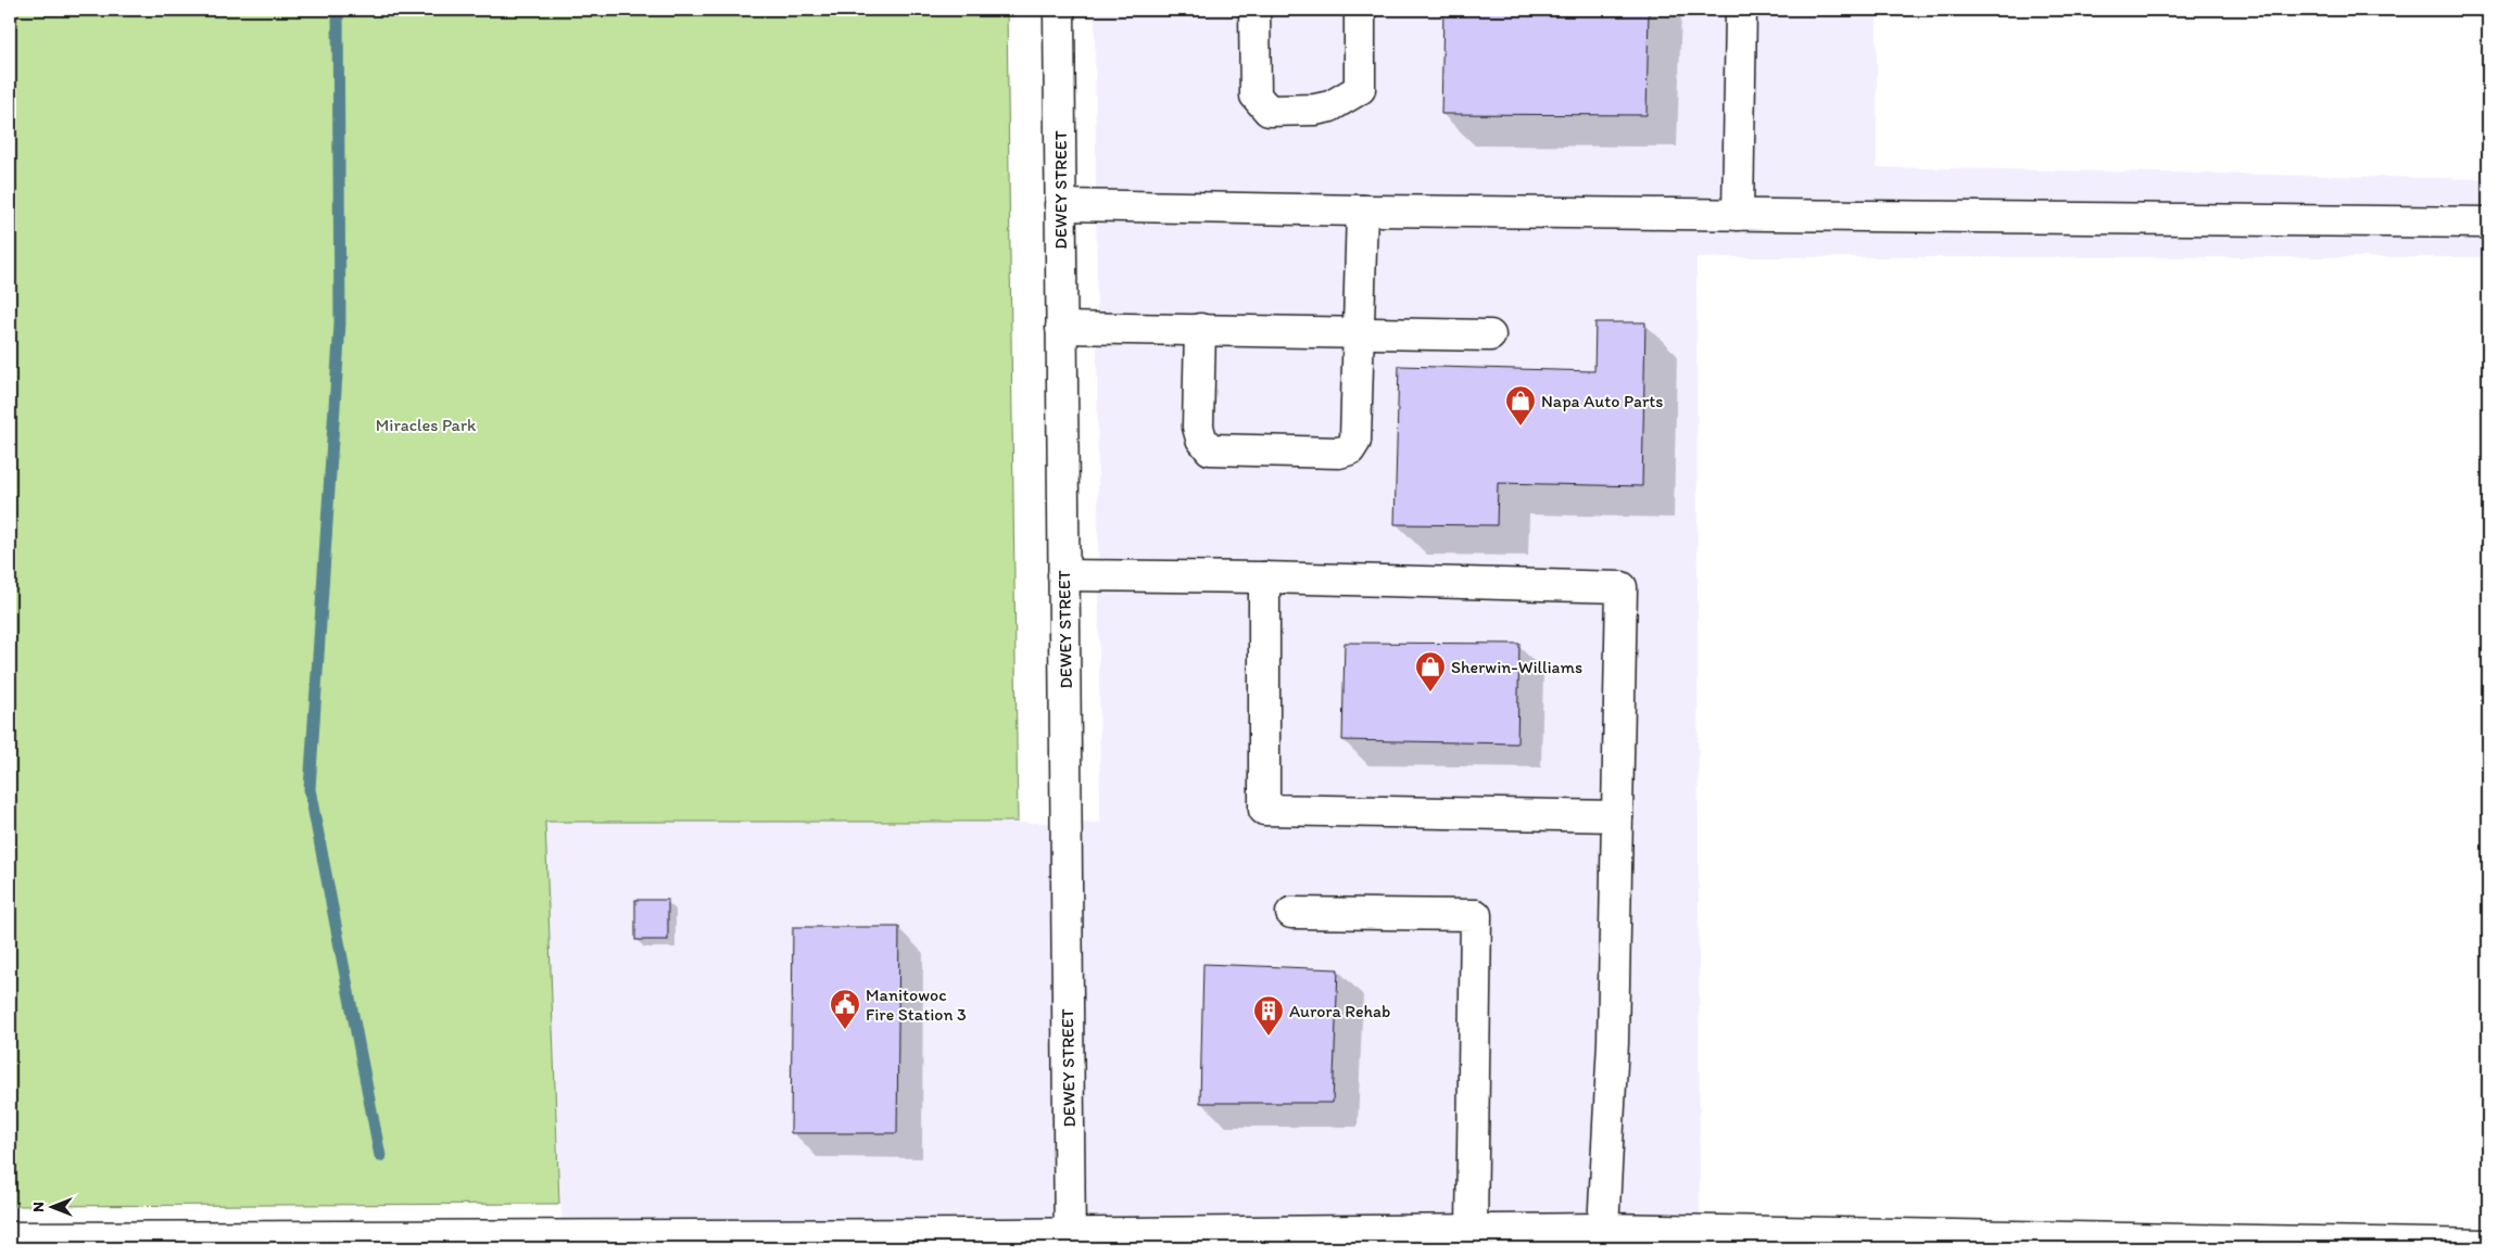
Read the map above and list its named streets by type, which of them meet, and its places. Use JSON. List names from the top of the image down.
{
  "streets": {
    "street": ["DEWEY STREET"]
  },
  "parks": ["Miracles Park"],
  "places": {
    "shop": ["Napa Auto Parts", "Sherwin-Williams"],
    "public building": ["Manitowoc Fire Station 3"],
    "building": ["Aurora Rehab"]
  },
  "north": "left"
}
